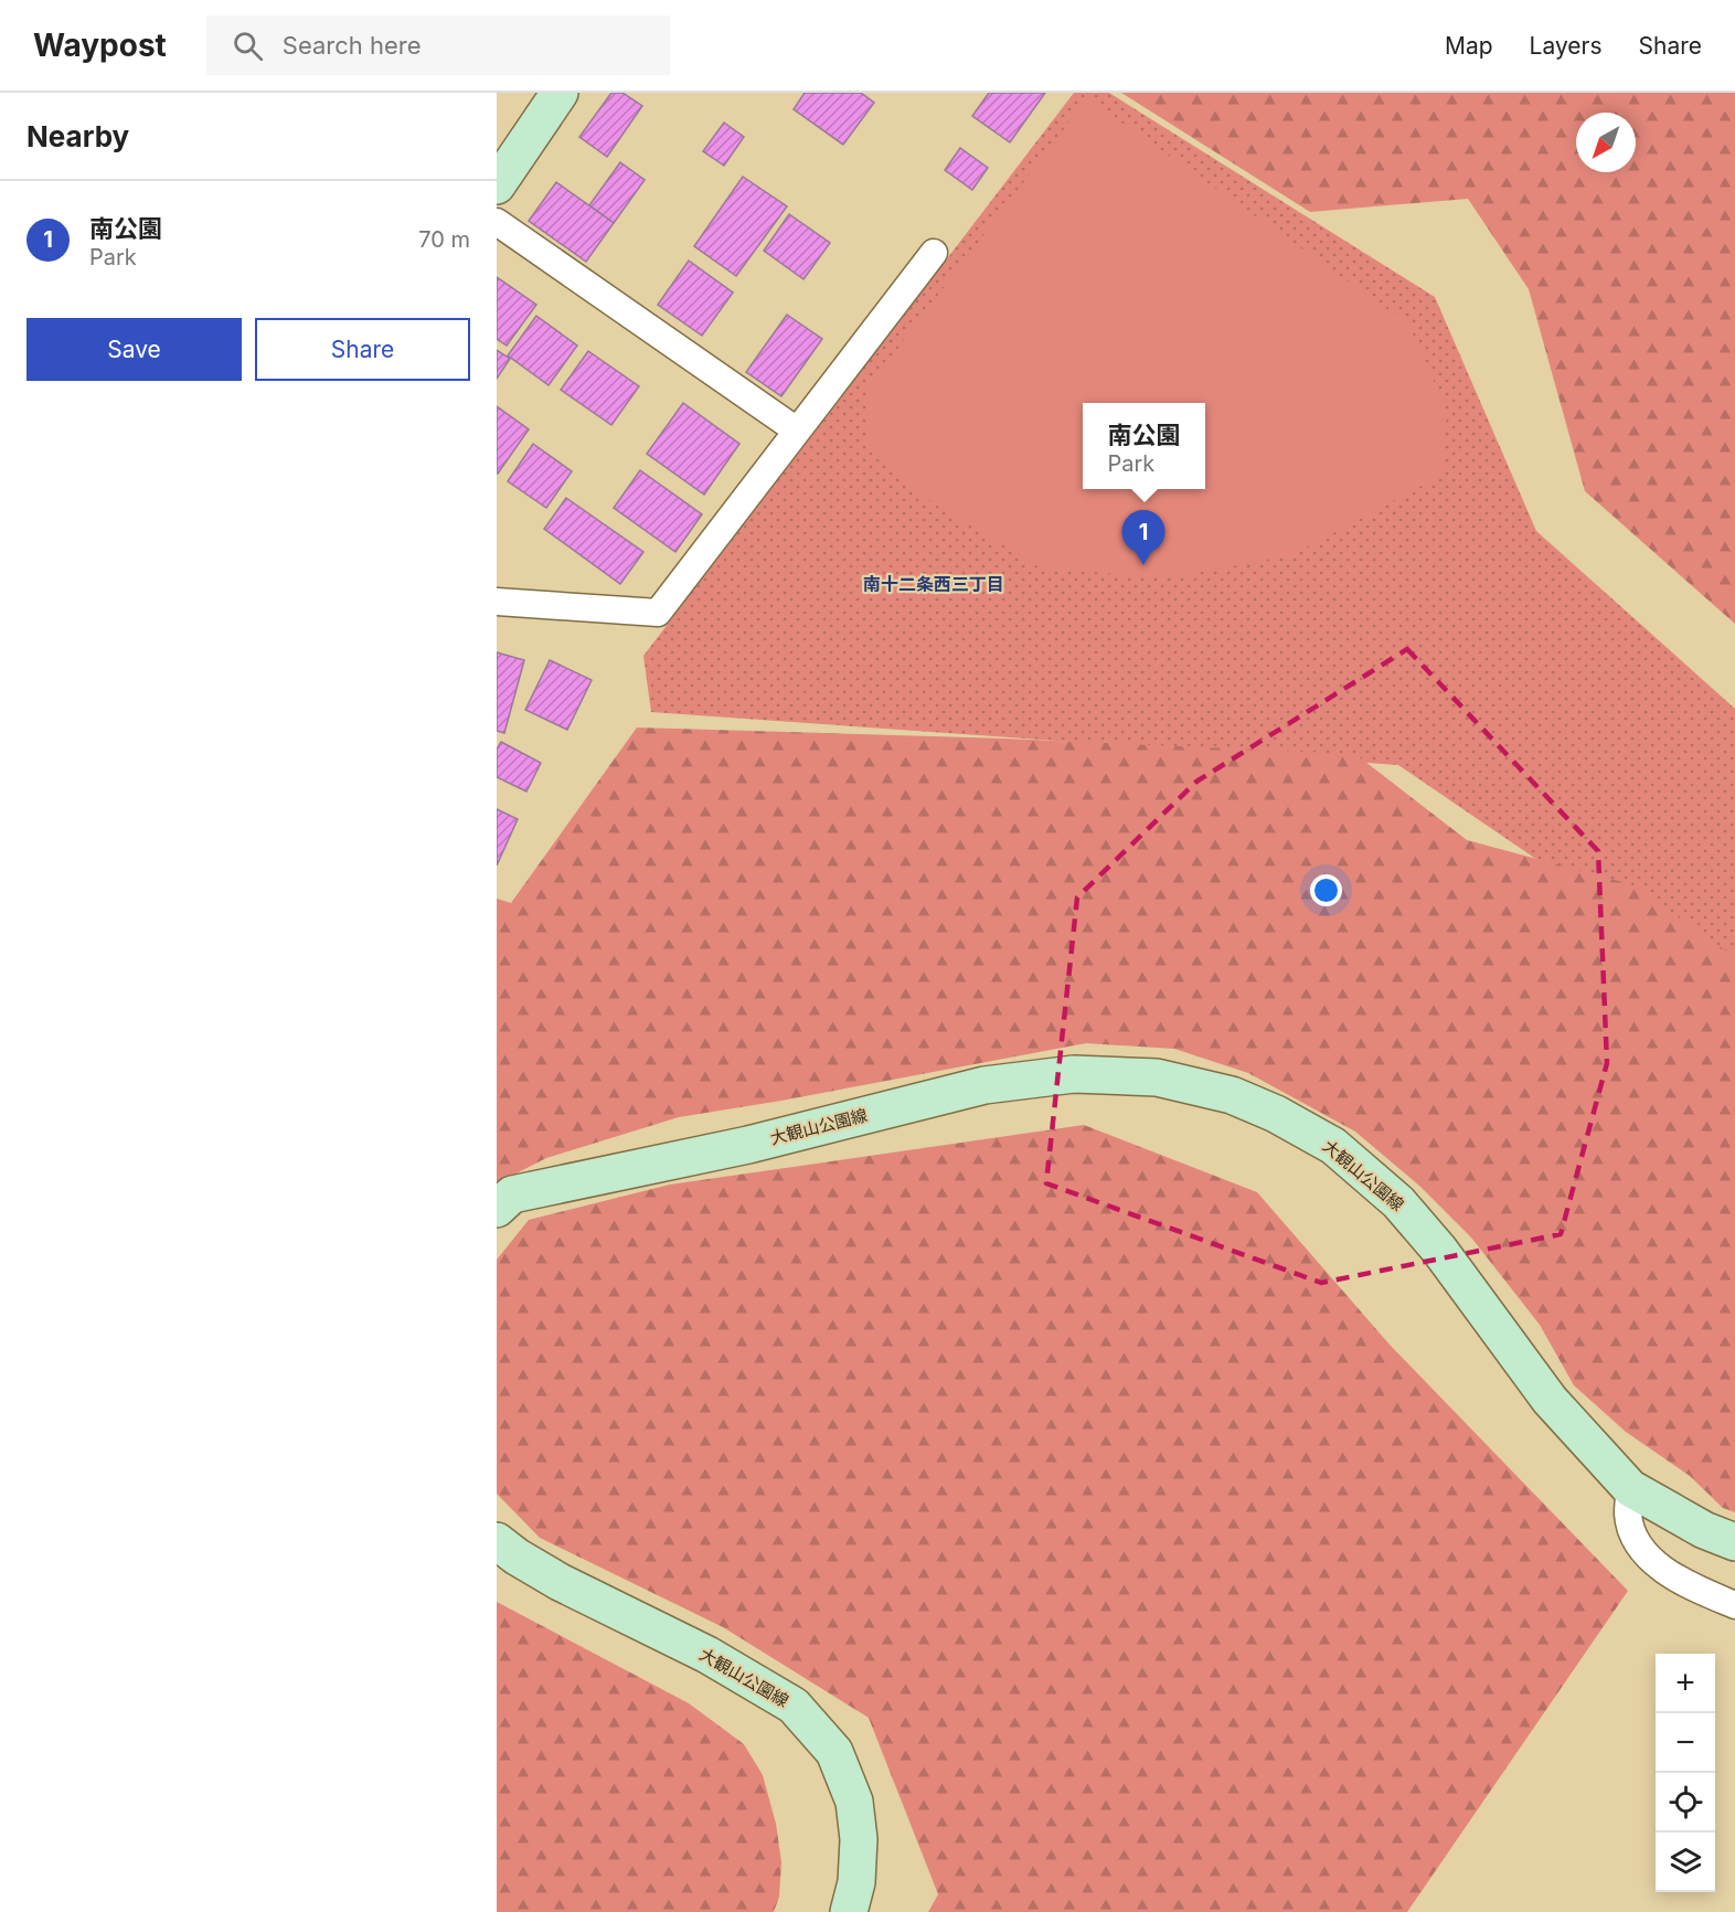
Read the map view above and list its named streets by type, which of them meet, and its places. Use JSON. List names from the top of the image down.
{
  "streets": {
    "main road": ["大観山公園線"]
  },
  "districts": ["南十二条西三丁目"],
  "north": "bottom left",
  "page": {
    "header": "Waypost",
    "search": "Search here",
    "nav": ["Map", "Layers", "Share"],
    "heading": "Nearby",
    "list": [
      {
        "mark": "1",
        "name": "南公園",
        "note": "Park",
        "value": "70 m"
      }
    ],
    "buttons": ["Save", "Share"],
    "popup": ["南公園", "Park"],
    "pins": "1",
    "map_buttons": ["+", "−"]
  }
}
